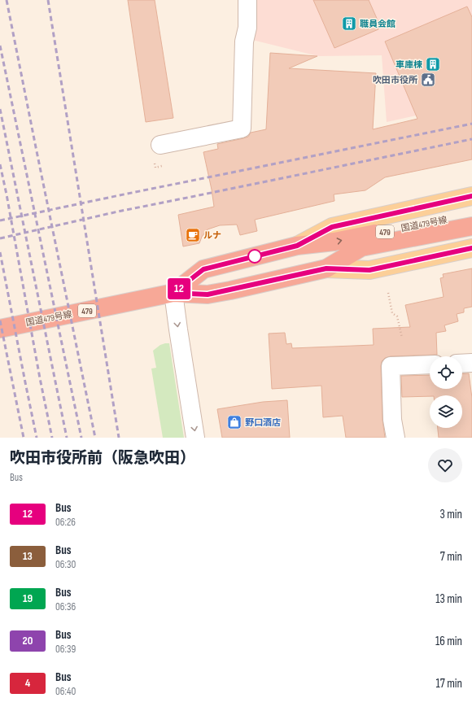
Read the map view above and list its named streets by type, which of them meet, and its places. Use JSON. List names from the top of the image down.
{
  "streets": {
    "highway": ["国道479号線", "479"]
  },
  "places": {
    "building": ["職員会館", "車庫棟"],
    "public building": ["吹田市役所"],
    "cafe": ["ルナ"],
    "shop": ["野口酒店"]
  },
  "lines": ["bus line 12"],
  "page": {
    "on_map": "12",
    "heading": ["吹田市役所前（阪急吹田）", "Bus"],
    "list": [
      {
        "mark": "12",
        "name": "Bus",
        "note": "06:26",
        "value": "3 min"
      },
      {
        "mark": "13",
        "name": "Bus",
        "note": "06:30",
        "value": "7 min"
      },
      {
        "mark": "19",
        "name": "Bus",
        "note": "06:36",
        "value": "13 min"
      },
      {
        "mark": "20",
        "name": "Bus",
        "note": "06:39",
        "value": "16 min"
      },
      {
        "mark": "4",
        "name": "Bus",
        "note": "06:40",
        "value": "17 min"
      }
    ]
  }
}
